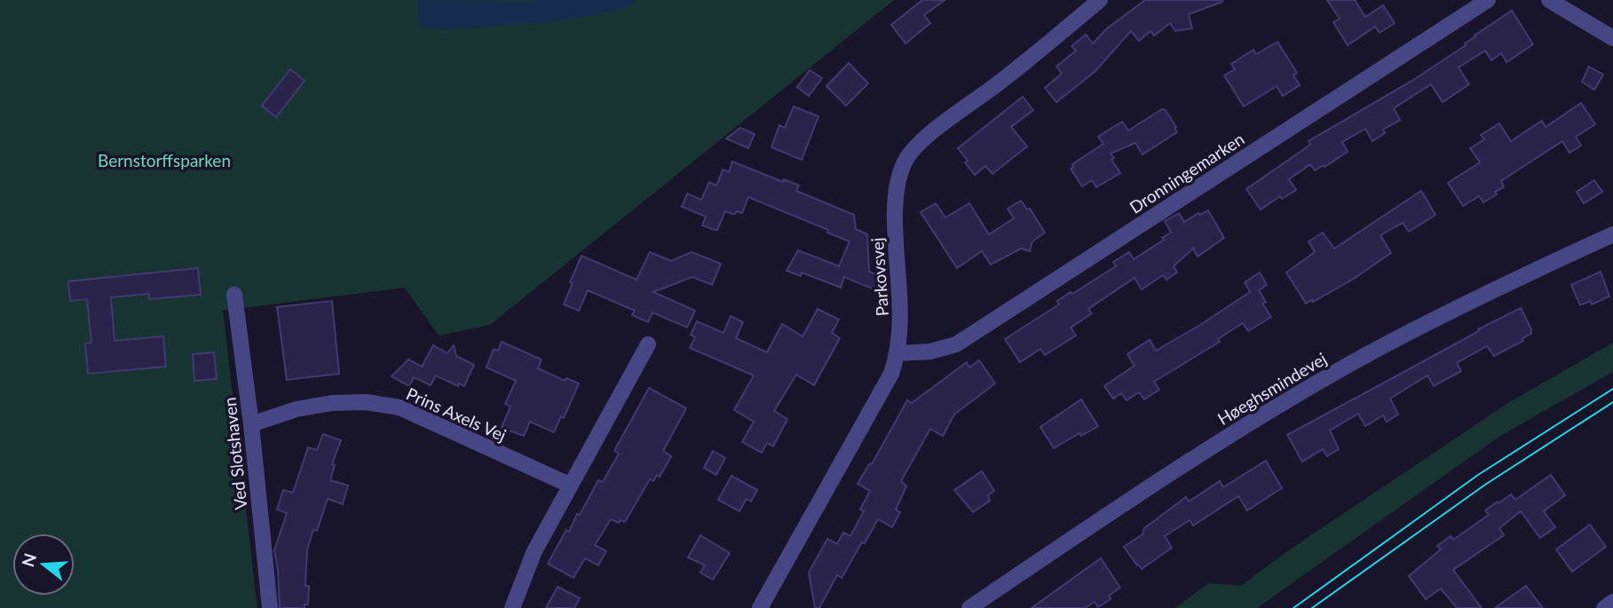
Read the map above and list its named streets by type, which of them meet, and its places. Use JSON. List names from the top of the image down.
{
  "streets": {
    "street": [
      "Dronningemarken",
      "Parkovsvej",
      "Høeghsmindevej",
      "Prins Axels Vej",
      "Ved Slotshaven"
    ]
  },
  "crossings": [
    ["Dronningemarken", "Parkovsvej"],
    ["Prins Axels Vej", "Ved Slotshaven"]
  ],
  "parks": ["Bernstorffsparken"],
  "north": "left"
}
